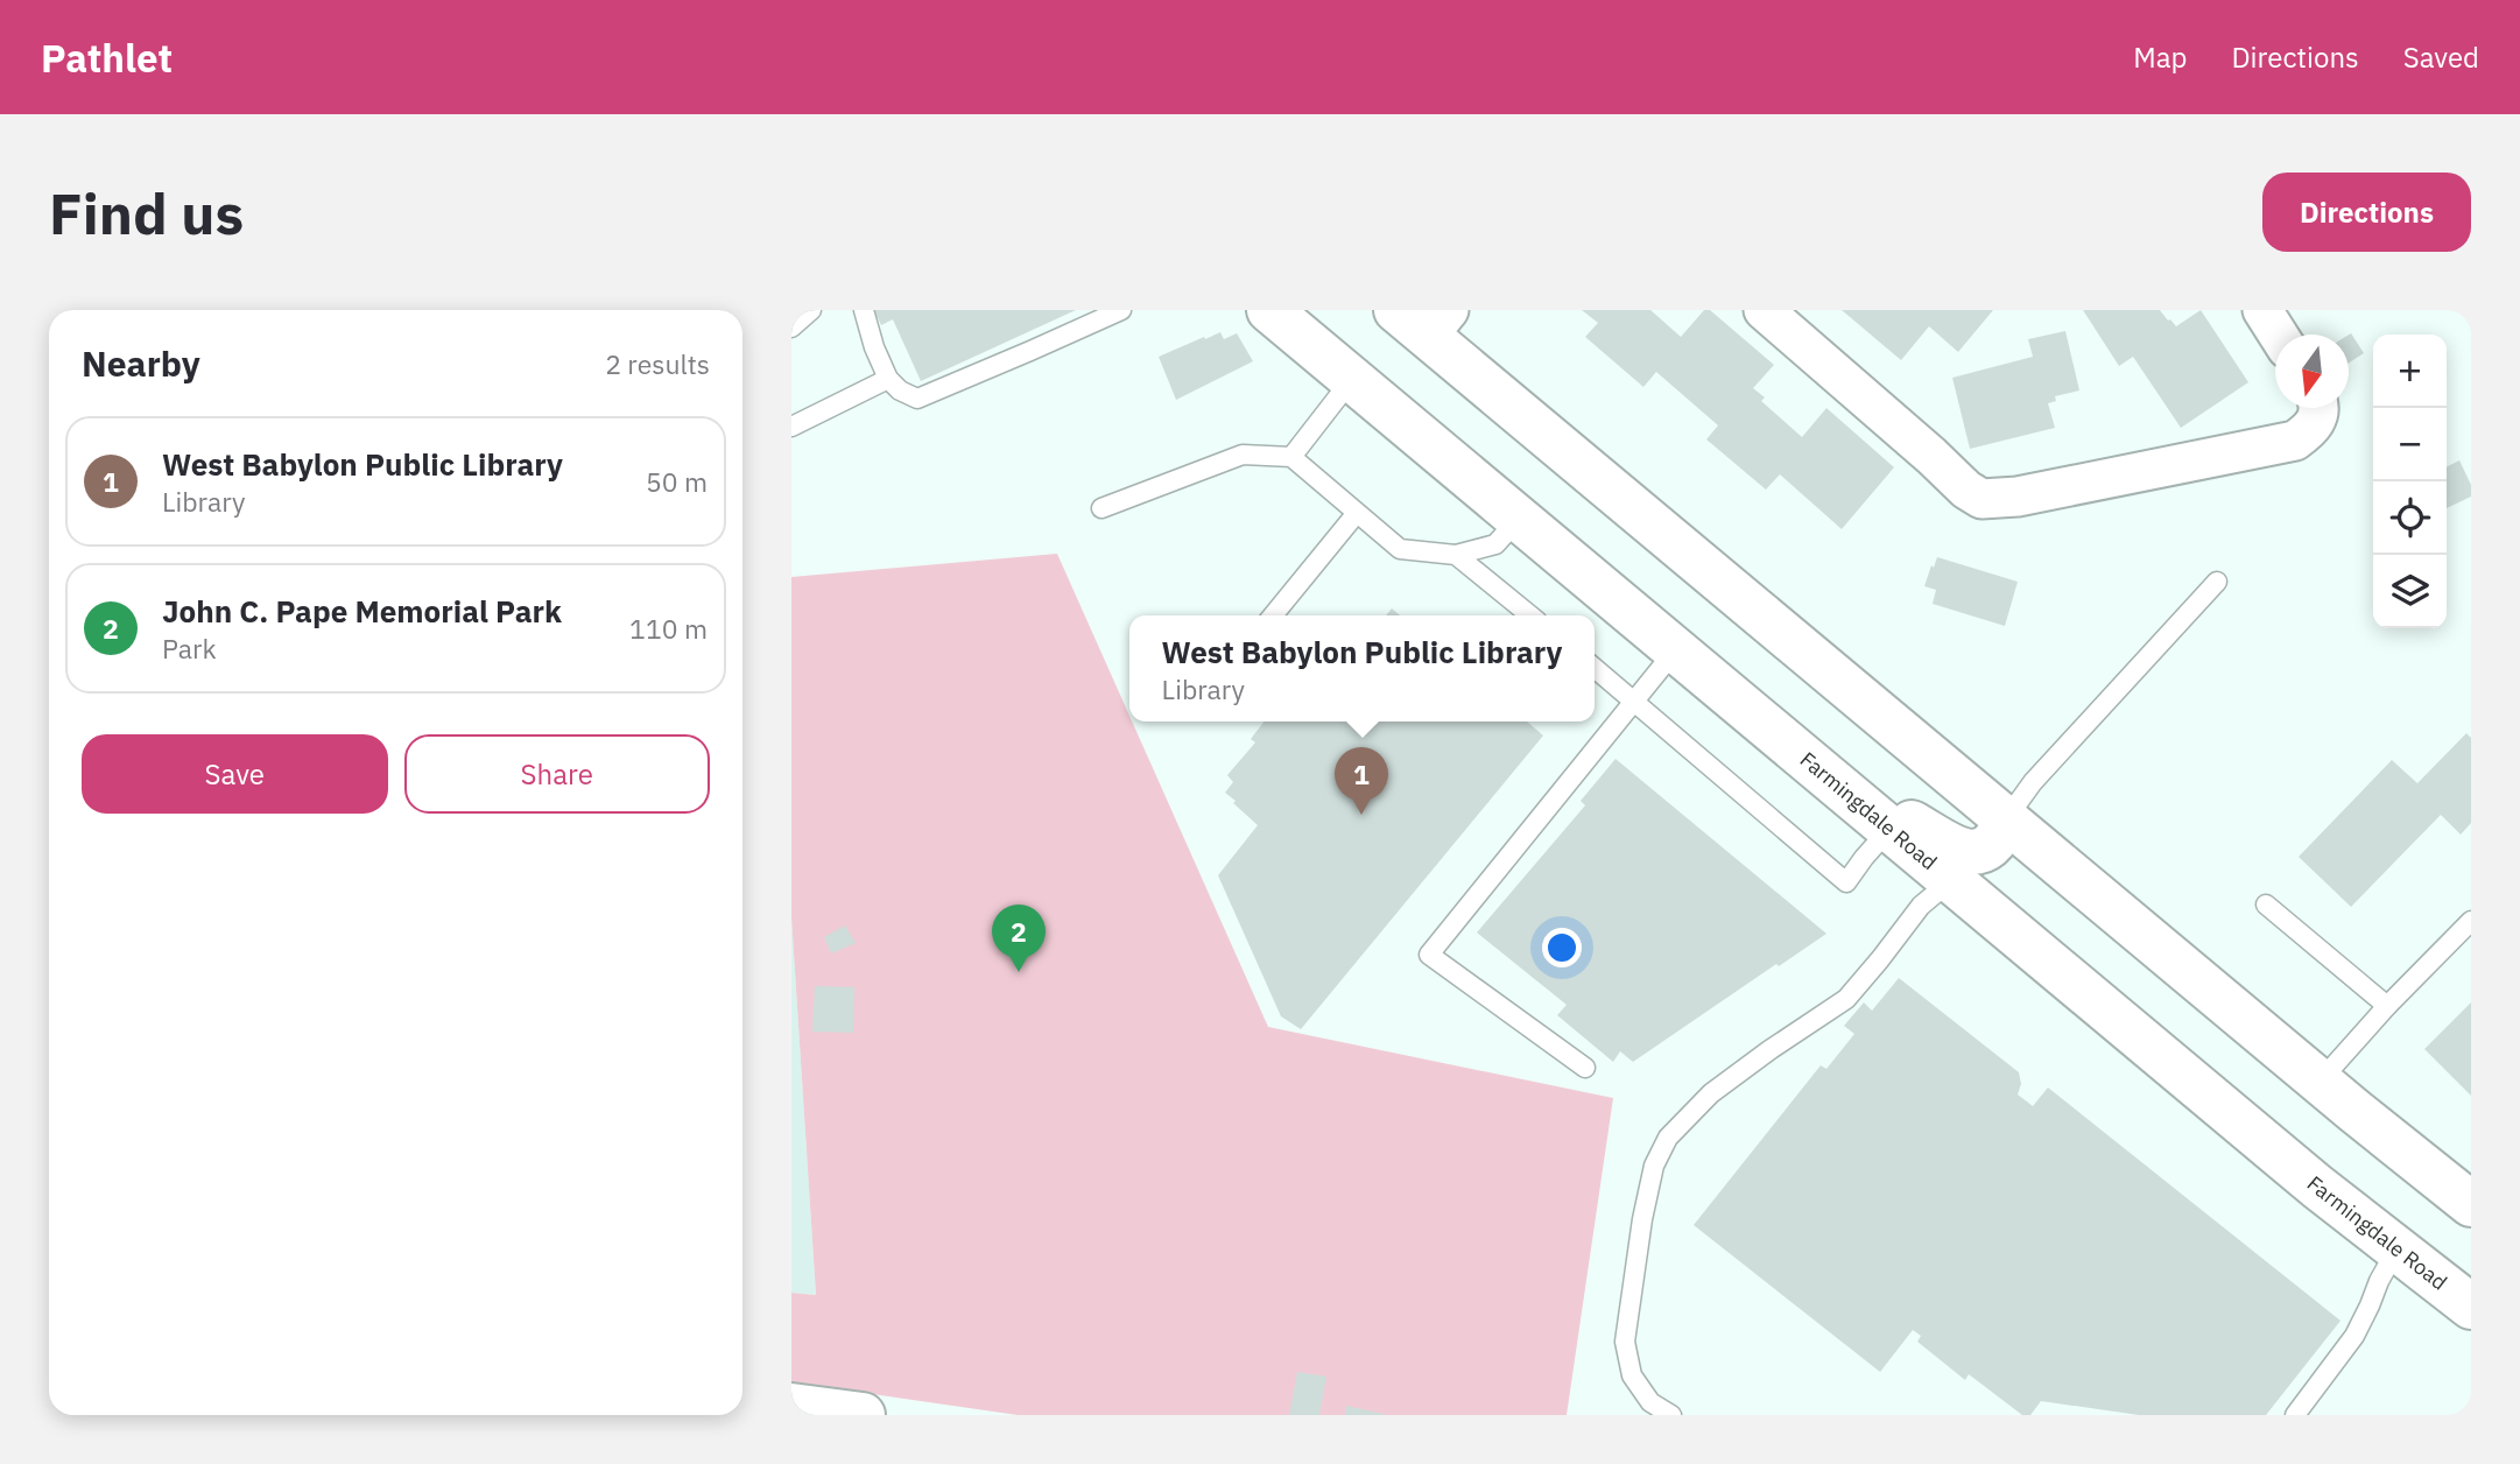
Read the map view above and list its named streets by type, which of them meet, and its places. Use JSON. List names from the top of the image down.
{
  "streets": {
    "main road": ["Farmingdale Road"]
  },
  "north": "bottom",
  "page": {
    "header": "Pathlet",
    "nav": ["Map", "Directions", "Saved"],
    "buttons": [
      "Directions",
      ["Save", "Share"]
    ],
    "title": "Find us",
    "heading": ["Nearby", "2 results"],
    "map_buttons": ["+", "−"],
    "list": [
      {
        "mark": "1",
        "name": "West Babylon Public Library",
        "note": "Library",
        "value": "50 m"
      },
      {
        "mark": "2",
        "name": "John C. Pape Memorial Park",
        "note": "Park",
        "value": "110 m"
      }
    ],
    "popup": ["West Babylon Public Library", "Library"],
    "pins": ["1", "2"]
  }
}
